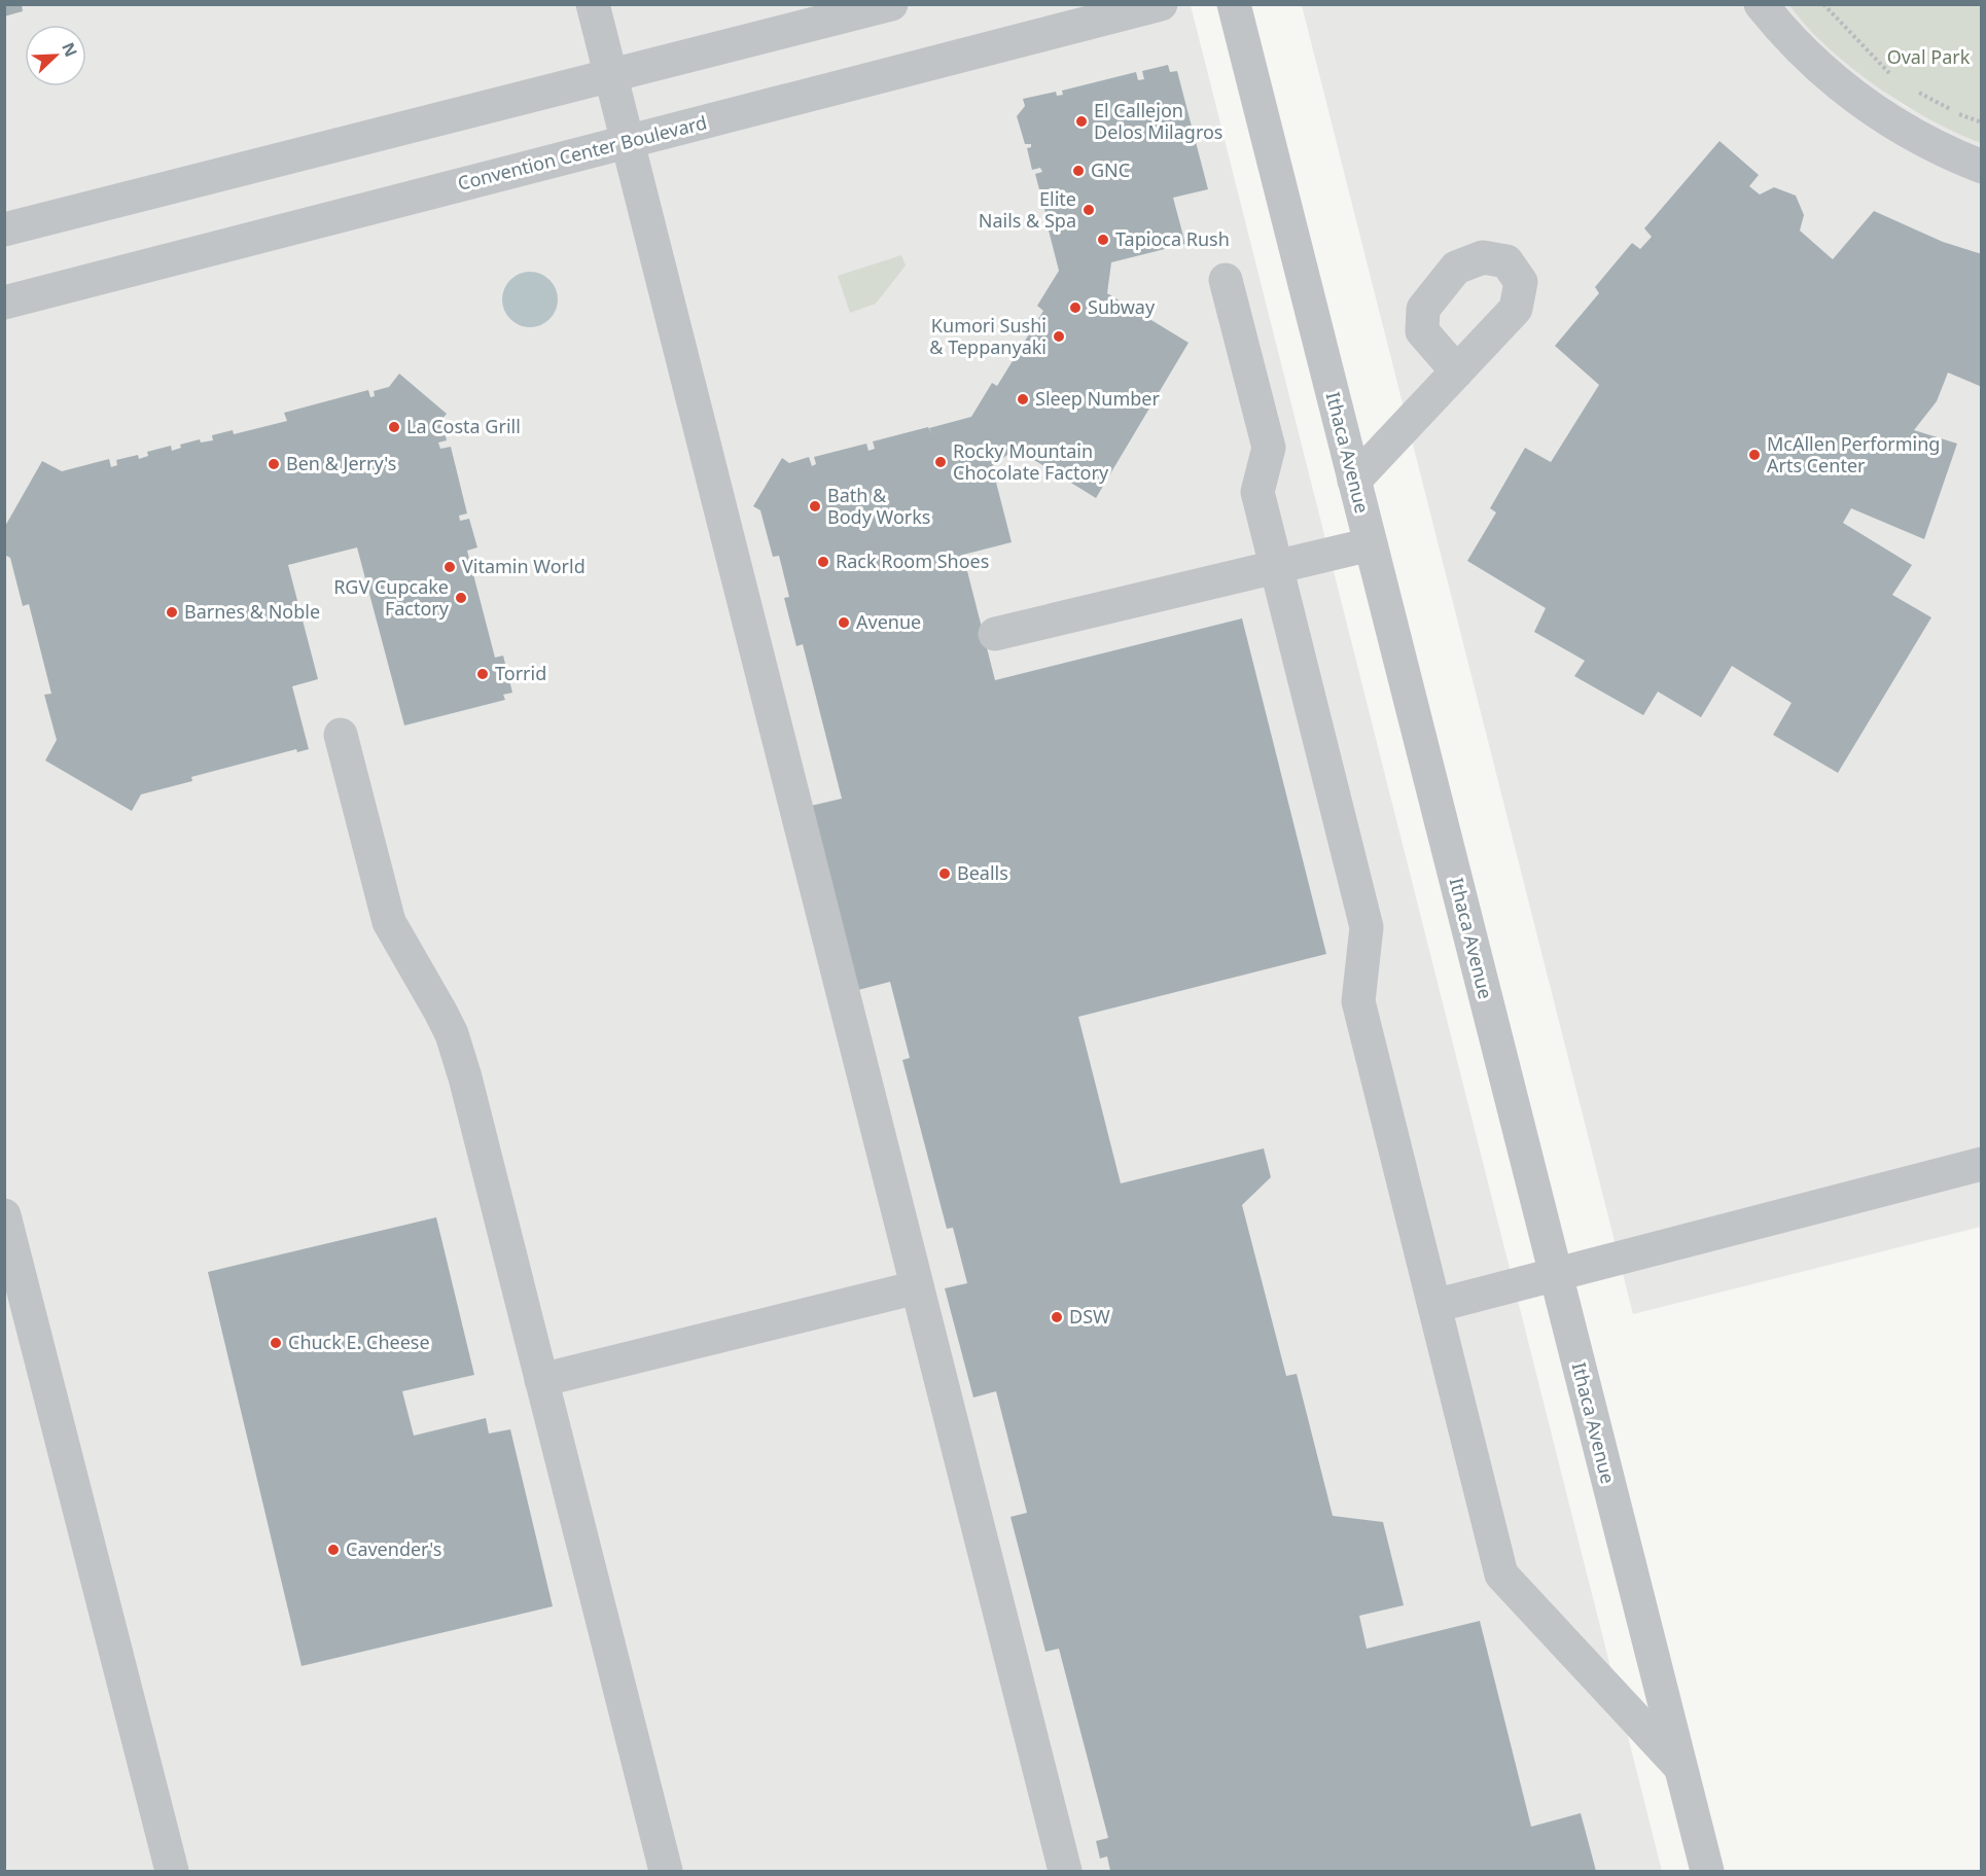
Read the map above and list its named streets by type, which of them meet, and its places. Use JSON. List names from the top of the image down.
{
  "streets": {
    "street": ["Convention Center Boulevard", "Ithaca Avenue"]
  },
  "parks": ["Oval Park"],
  "places": [
    "El Callejon Delos Milagros",
    "GNC",
    "Elite Nails & Spa",
    "Tapioca Rush",
    "Subway",
    "Kumori Sushi & Teppanyaki",
    "Sleep Number",
    "La Costa Grill",
    "McAllen Performing Arts Center",
    "Rocky Mountain Chocolate Factory",
    "Ben & Jerry's",
    "Bath & Body Works",
    "Rack Room Shoes",
    "Vitamin World",
    "RGV Cupcake Factory",
    "Barnes & Noble",
    "Avenue",
    "Torrid",
    "Bealls",
    "DSW",
    "Chuck E. Cheese",
    "Cavender's"
  ],
  "north": "top right"
}
